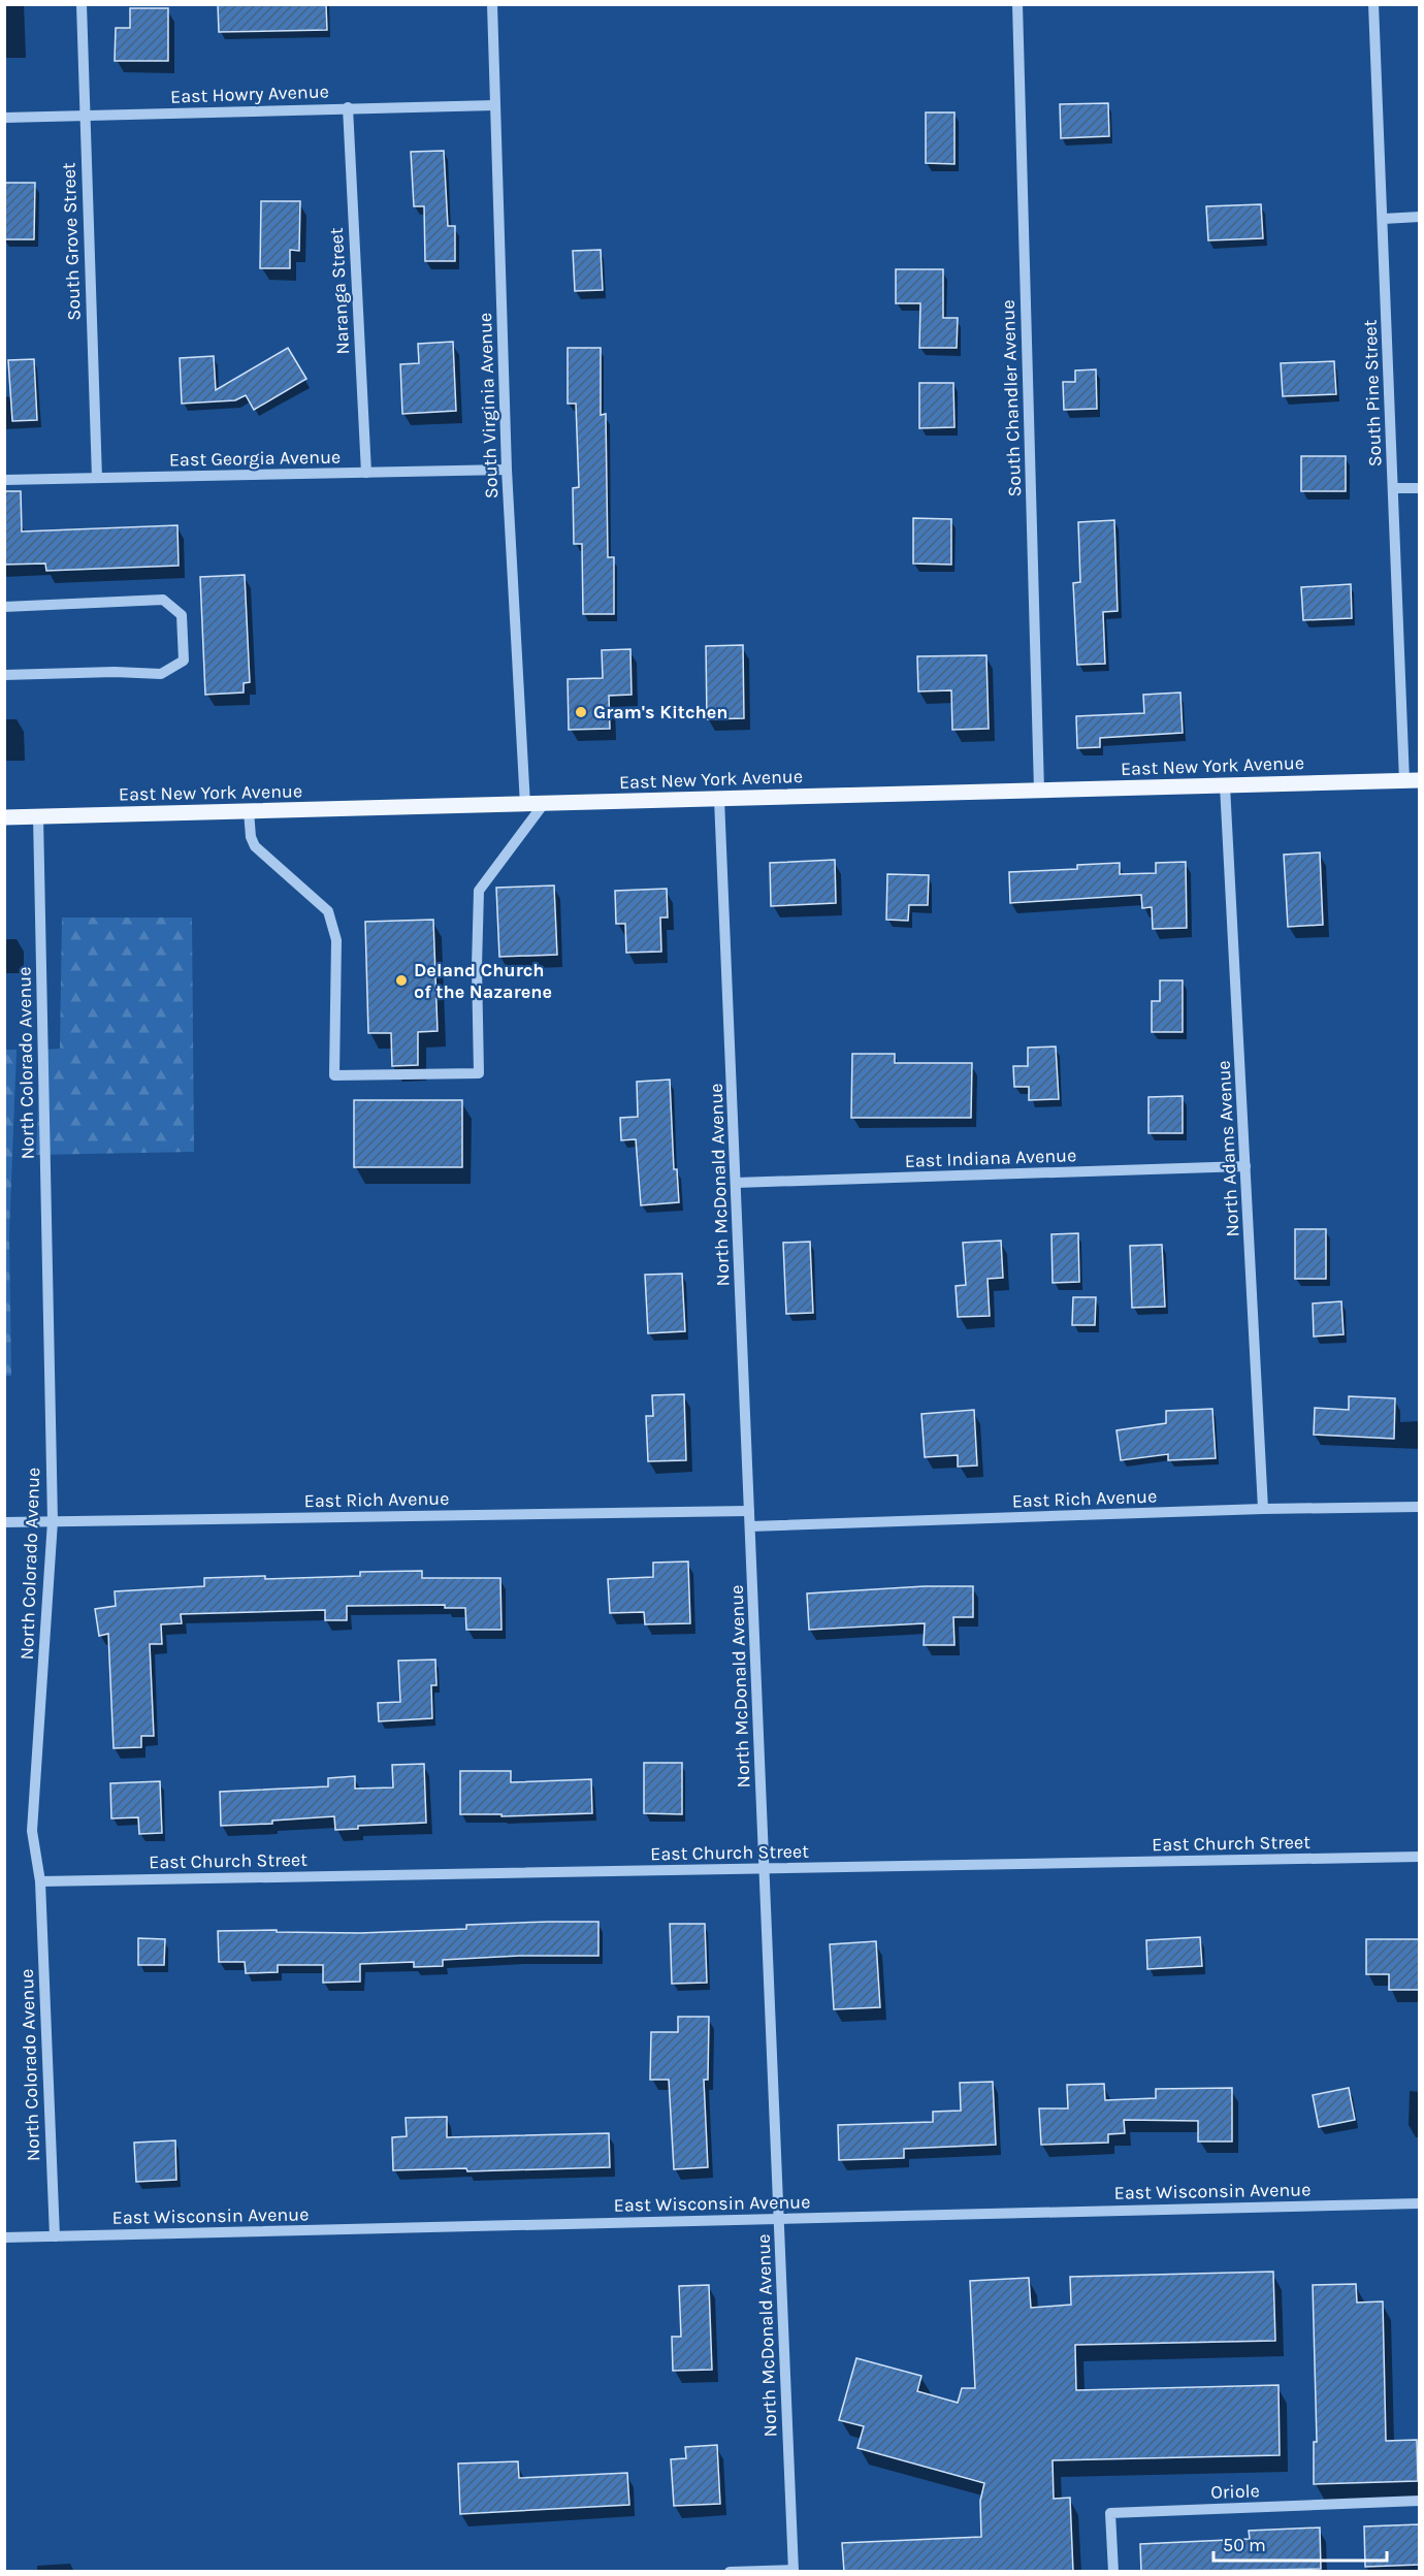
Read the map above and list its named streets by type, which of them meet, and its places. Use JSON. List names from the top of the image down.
{
  "streets": {
    "main road": ["East New York Avenue"],
    "street": [
      "East Howry Avenue",
      "South Grove Street",
      "Naranga Street",
      "South Pine Street",
      "South Chandler Avenue",
      "South Virginia Avenue",
      "East Georgia Avenue",
      "North Colorado Avenue",
      "North Adams Avenue",
      "East Indiana Avenue",
      "North McDonald Avenue",
      "East Rich Avenue",
      "East Church Street",
      "East Wisconsin Avenue",
      "Oriole"
    ]
  },
  "crossings": [
    ["East Howry Avenue", "South Grove Street"],
    ["East Howry Avenue", "Naranga Street"],
    ["East Howry Avenue", "South Virginia Avenue"],
    ["South Grove Street", "East Georgia Avenue"],
    ["Naranga Street", "East Georgia Avenue"],
    ["South Pine Street", "East New York Avenue"],
    ["South Chandler Avenue", "East New York Avenue"],
    ["South Virginia Avenue", "East Georgia Avenue"],
    ["South Virginia Avenue", "East New York Avenue"],
    ["East New York Avenue", "North Colorado Avenue"],
    ["East New York Avenue", "North Adams Avenue"],
    ["East New York Avenue", "North McDonald Avenue"],
    ["North Colorado Avenue", "East Rich Avenue"],
    ["North Colorado Avenue", "East Church Street"],
    ["North Colorado Avenue", "East Wisconsin Avenue"],
    ["North Adams Avenue", "East Indiana Avenue"],
    ["North Adams Avenue", "East Rich Avenue"],
    ["East Indiana Avenue", "North McDonald Avenue"],
    ["North McDonald Avenue", "East Rich Avenue"],
    ["North McDonald Avenue", "East Church Street"],
    ["North McDonald Avenue", "East Wisconsin Avenue"]
  ],
  "places": ["Gram's Kitchen", "Deland Church of the Nazarene"],
  "scale_bar": "50 m"
}
